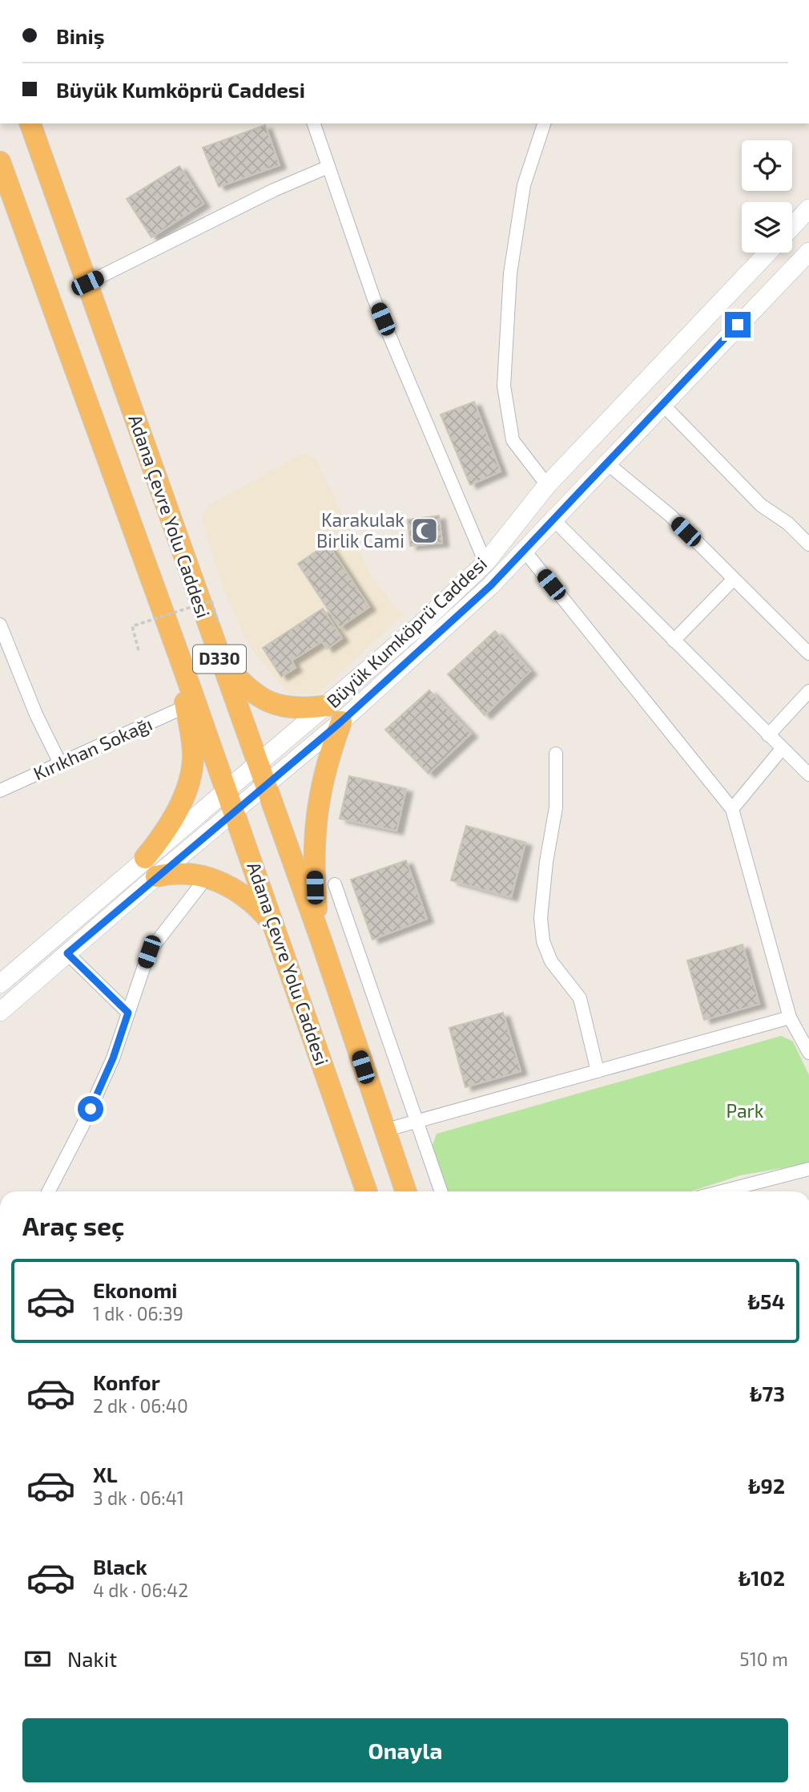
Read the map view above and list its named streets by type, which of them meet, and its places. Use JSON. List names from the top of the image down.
{
  "streets": {
    "highway": ["Adana Çevre Yolu Caddesi", "D330"],
    "main road": ["Büyük Kumköprü Caddesi"],
    "street": ["Kırıkhan Sokağı"]
  },
  "crossings": [
    ["Adana Çevre Yolu Caddesi", "Büyük Kumköprü Caddesi"]
  ],
  "parks": ["Park"],
  "places": {
    "mosque": ["Karakulak Birlik Cami"]
  },
  "page": {
    "banner": ["Biniş", "Büyük Kumköprü Caddesi"],
    "heading": "Araç seç",
    "list": [
      {
        "name": "Ekonomi",
        "note": "1 dk · 06:39",
        "value": "₺54"
      },
      {
        "name": "Konfor",
        "note": "2 dk · 06:40",
        "value": "₺73"
      },
      {
        "name": "XL",
        "note": "3 dk · 06:41",
        "value": "₺92"
      },
      {
        "name": "Black",
        "note": "4 dk · 06:42",
        "value": "₺102"
      }
    ],
    "pay": ["Nakit", "510 m"],
    "buttons": "Onayla"
  }
}
